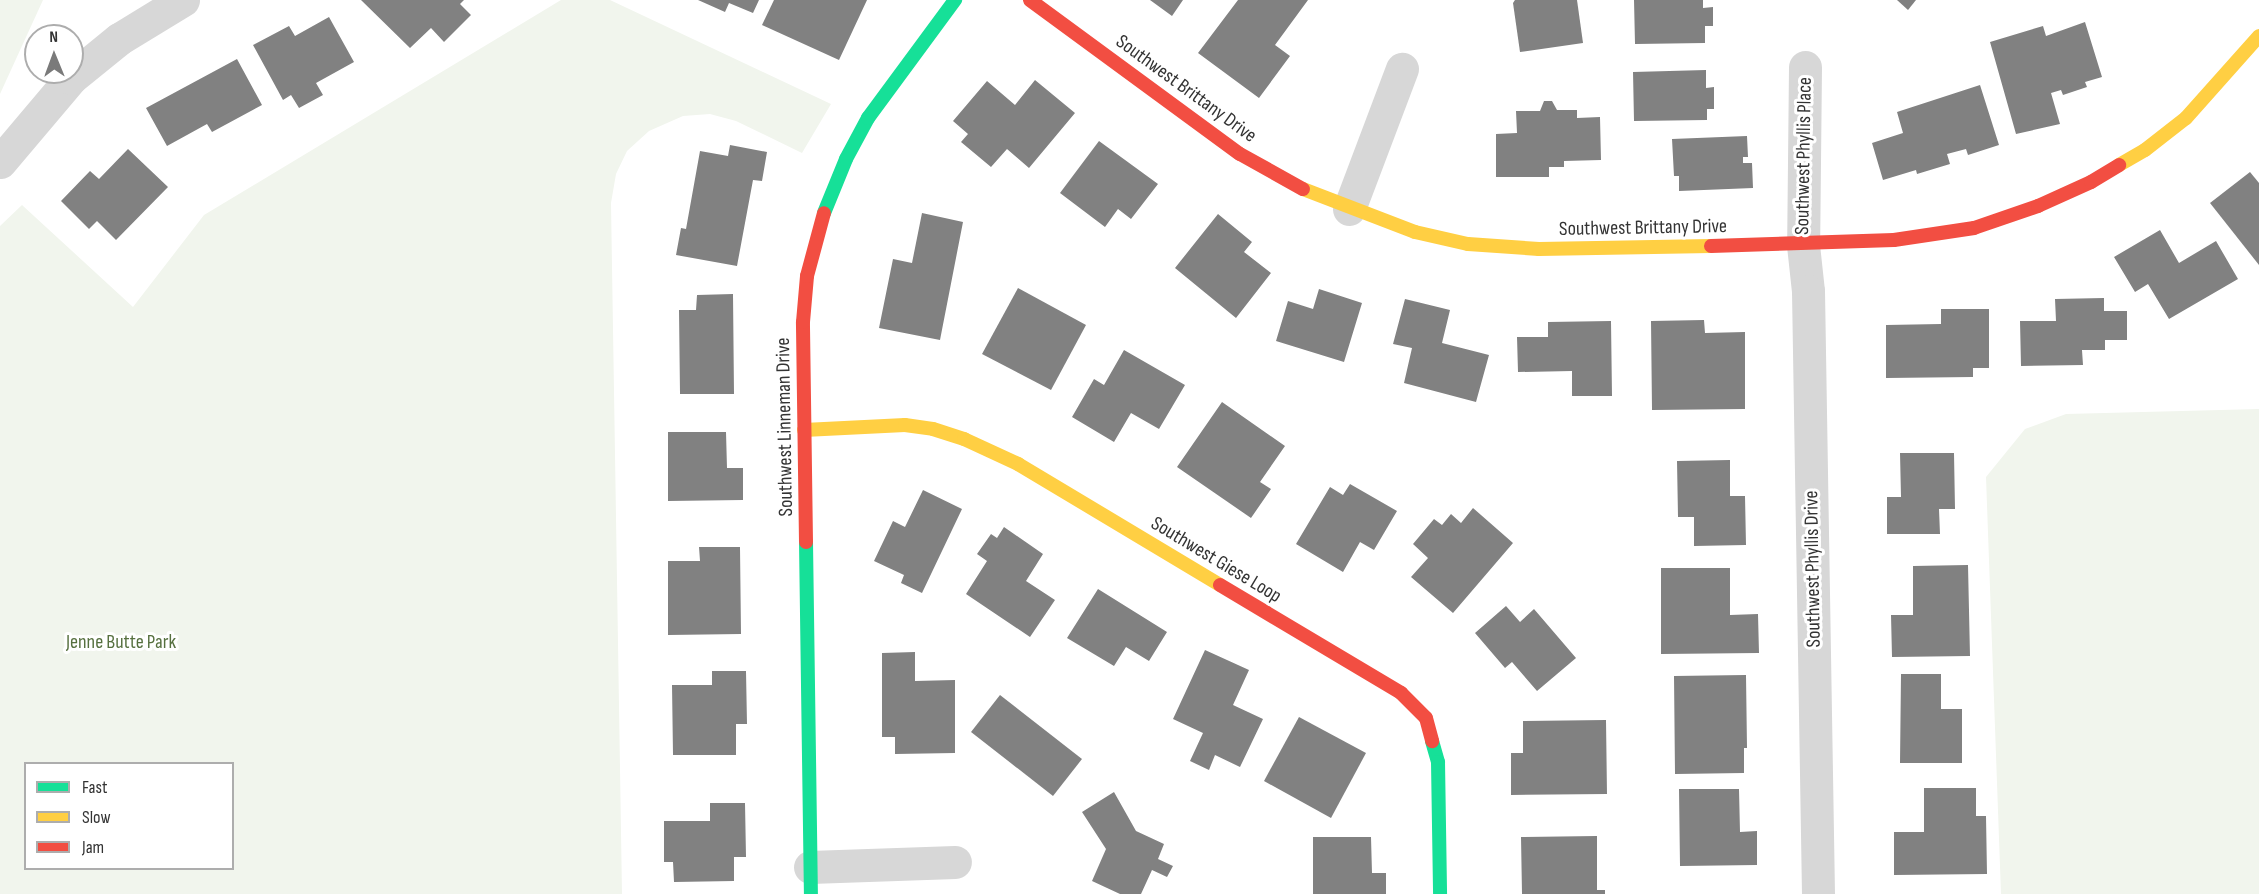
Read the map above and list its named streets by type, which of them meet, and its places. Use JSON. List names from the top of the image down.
{
  "streets": {
    "street": [
      "Southwest Brittany Drive",
      "Southwest Phyllis Place",
      "Southwest Linneman Drive",
      "Southwest Giese Loop",
      "Southwest Phyllis Drive"
    ]
  },
  "crossings": [
    ["Southwest Brittany Drive", "Southwest Phyllis Place"],
    ["Southwest Brittany Drive", "Southwest Phyllis Drive"],
    ["Southwest Phyllis Place", "Southwest Phyllis Drive"],
    ["Southwest Linneman Drive", "Southwest Giese Loop"]
  ],
  "parks": ["Jenne Butte Park"],
  "legend": ["Fast", "Slow", "Jam"],
  "north": "top"
}
